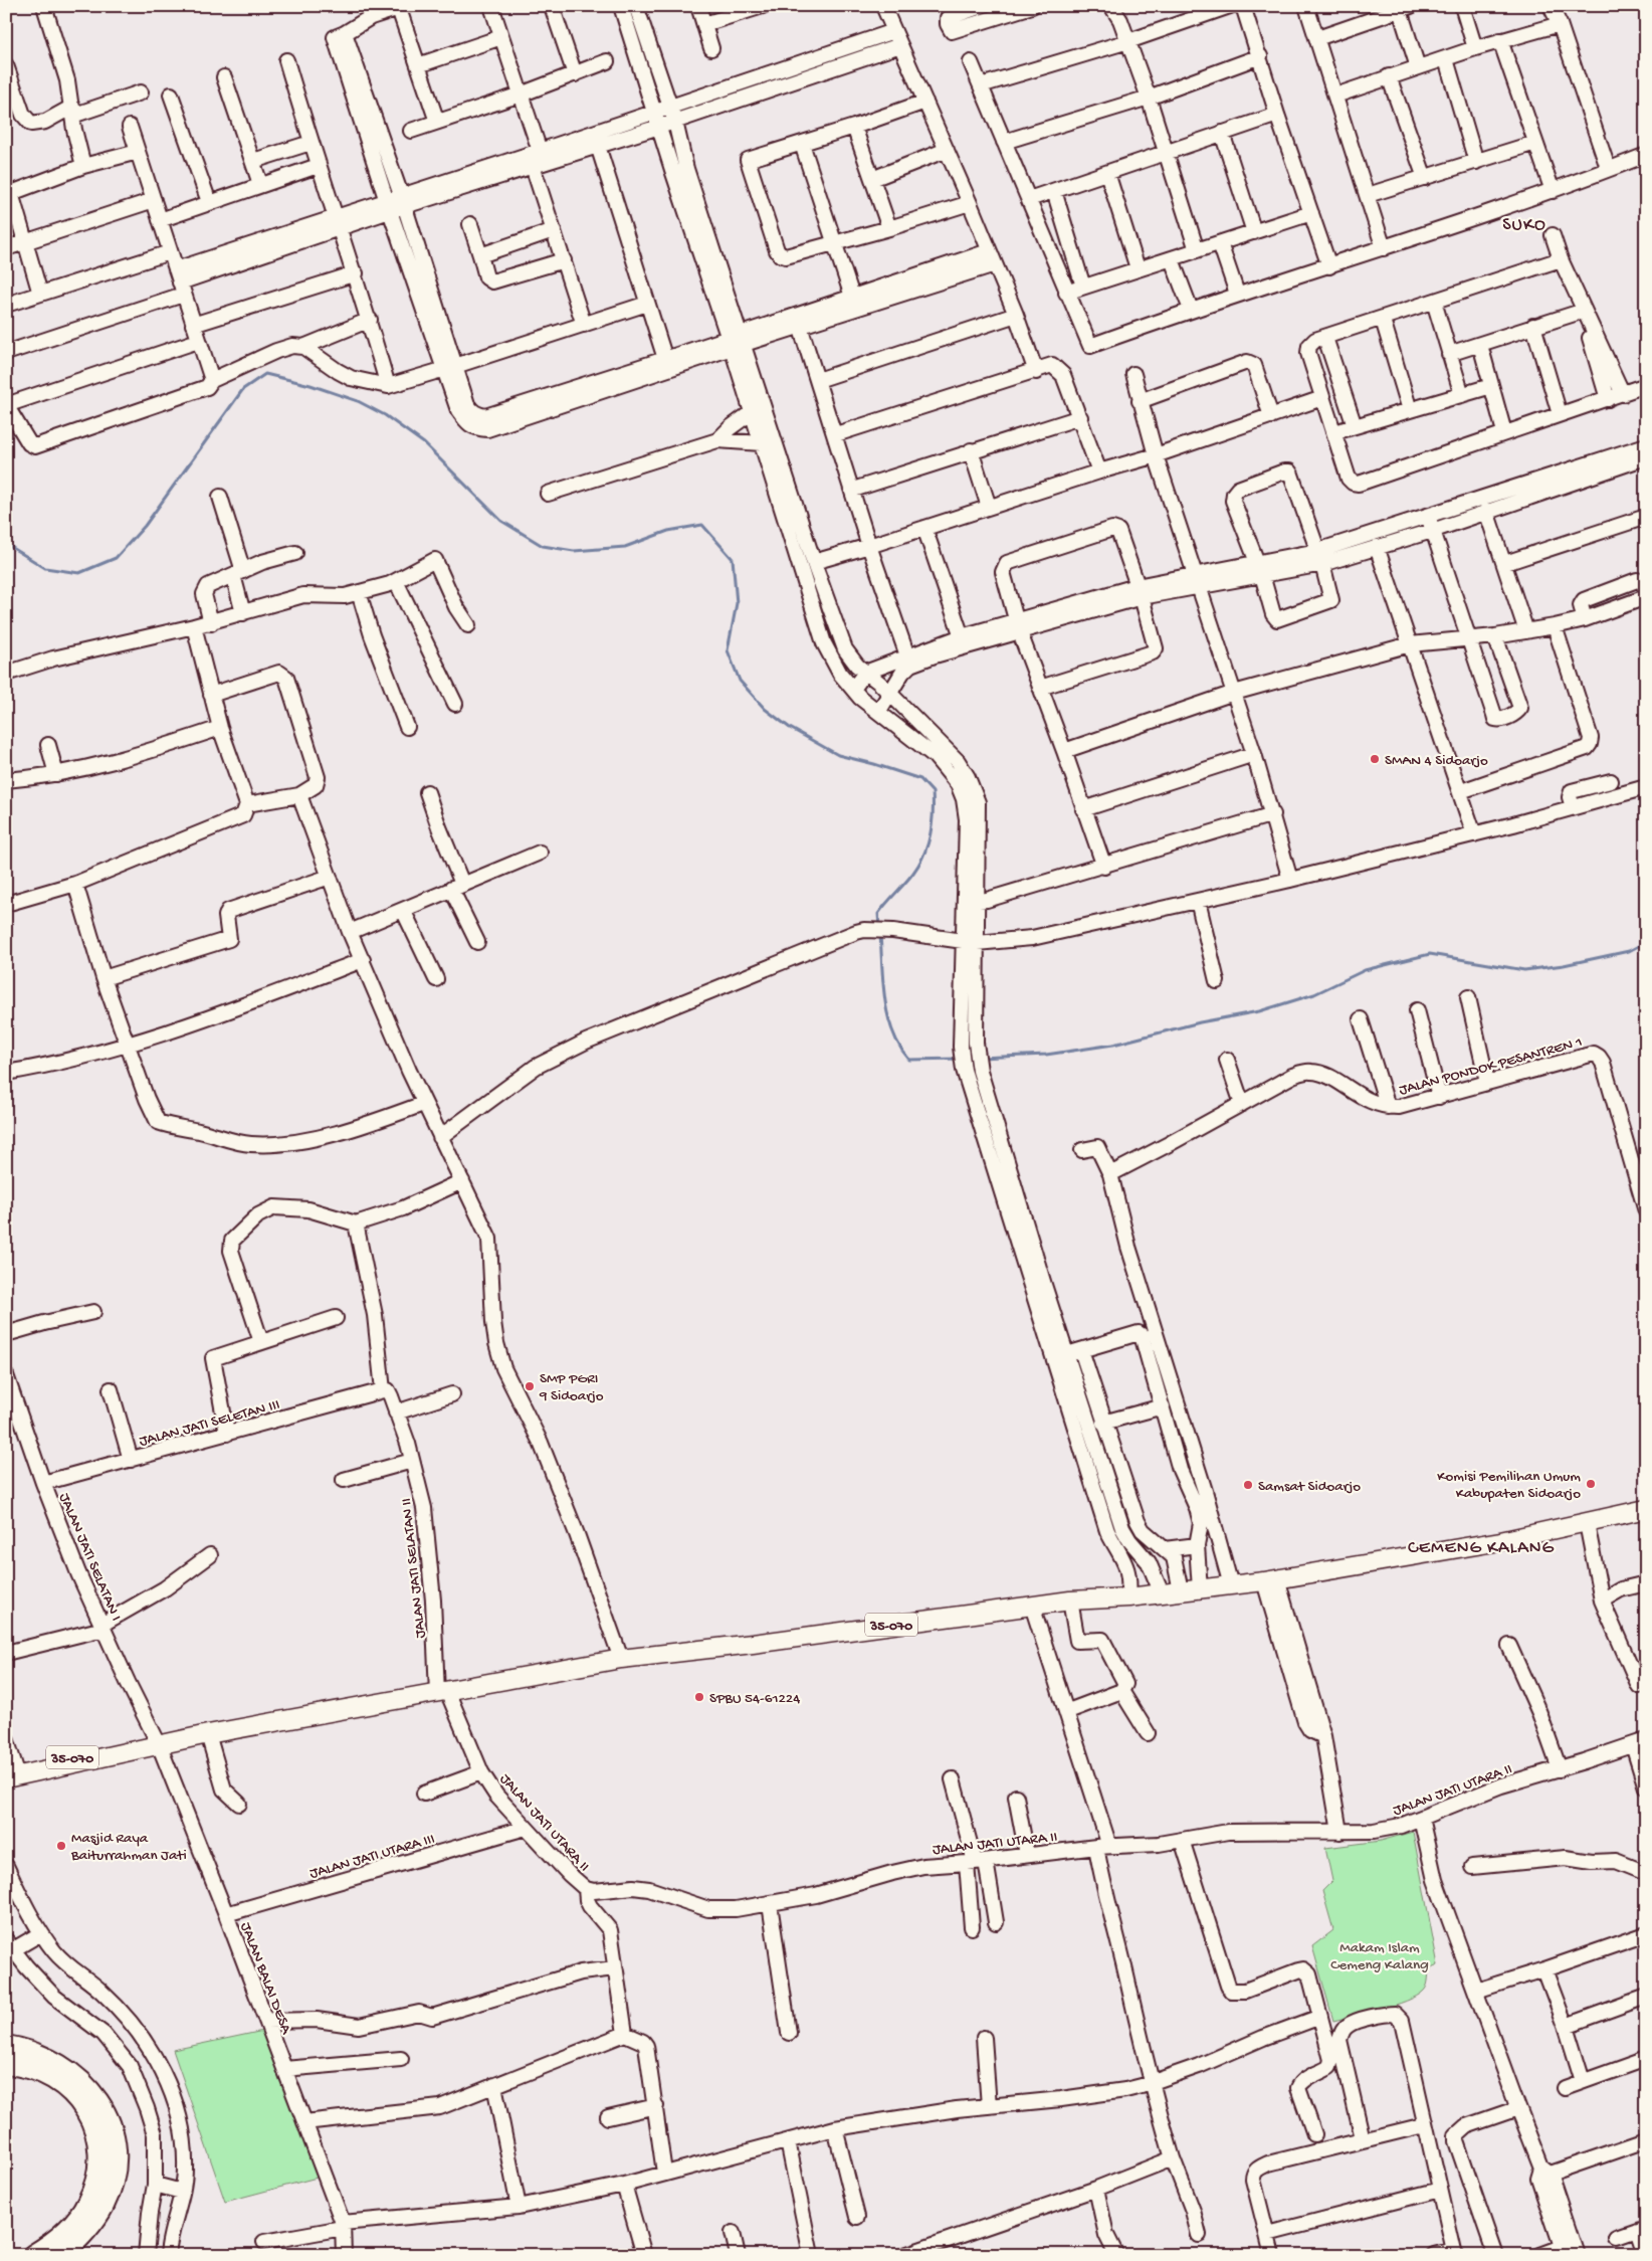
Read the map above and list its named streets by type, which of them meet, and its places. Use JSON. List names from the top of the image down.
{
  "streets": {
    "main road": ["35-070"],
    "street": [
      "JALAN PONDOK PESANTREN 1",
      "JALAN JATI SELETAN III",
      "JALAN JATI SELATAN I",
      "JALAN JATI SELATAN II",
      "JALAN JATI UTARA II",
      "JALAN JATI UTARA III",
      "JALAN BALAI DESA"
    ]
  },
  "crossings": [
    ["JALAN JATI SELETAN III", "JALAN JATI SELATAN I"],
    ["JALAN JATI SELETAN III", "JALAN JATI SELATAN II"],
    ["JALAN JATI SELATAN I", "35-070"],
    ["JALAN JATI SELATAN I", "JALAN BALAI DESA"],
    ["JALAN JATI SELATAN II", "35-070"],
    ["JALAN JATI SELATAN II", "JALAN JATI UTARA II"],
    ["35-070", "JALAN JATI UTARA II"],
    ["35-070", "JALAN BALAI DESA"],
    ["JALAN JATI UTARA II", "JALAN JATI UTARA III"],
    ["JALAN JATI UTARA III", "JALAN BALAI DESA"]
  ],
  "districts": ["SUKO", "CEMENG KALANG"],
  "parks": ["Makam Islam Cemeng Kalang"],
  "places": [
    "SMAN 4 Sidoarjo",
    "SMP PGRI 9 Sidoarjo",
    "Komisi Pemilihan Umum Kabupaten Sidoarjo",
    "Samsat Sidoarjo",
    "SPBU 54-61224",
    "Masjid Raya Baiturrahman Jati"
  ]
}
